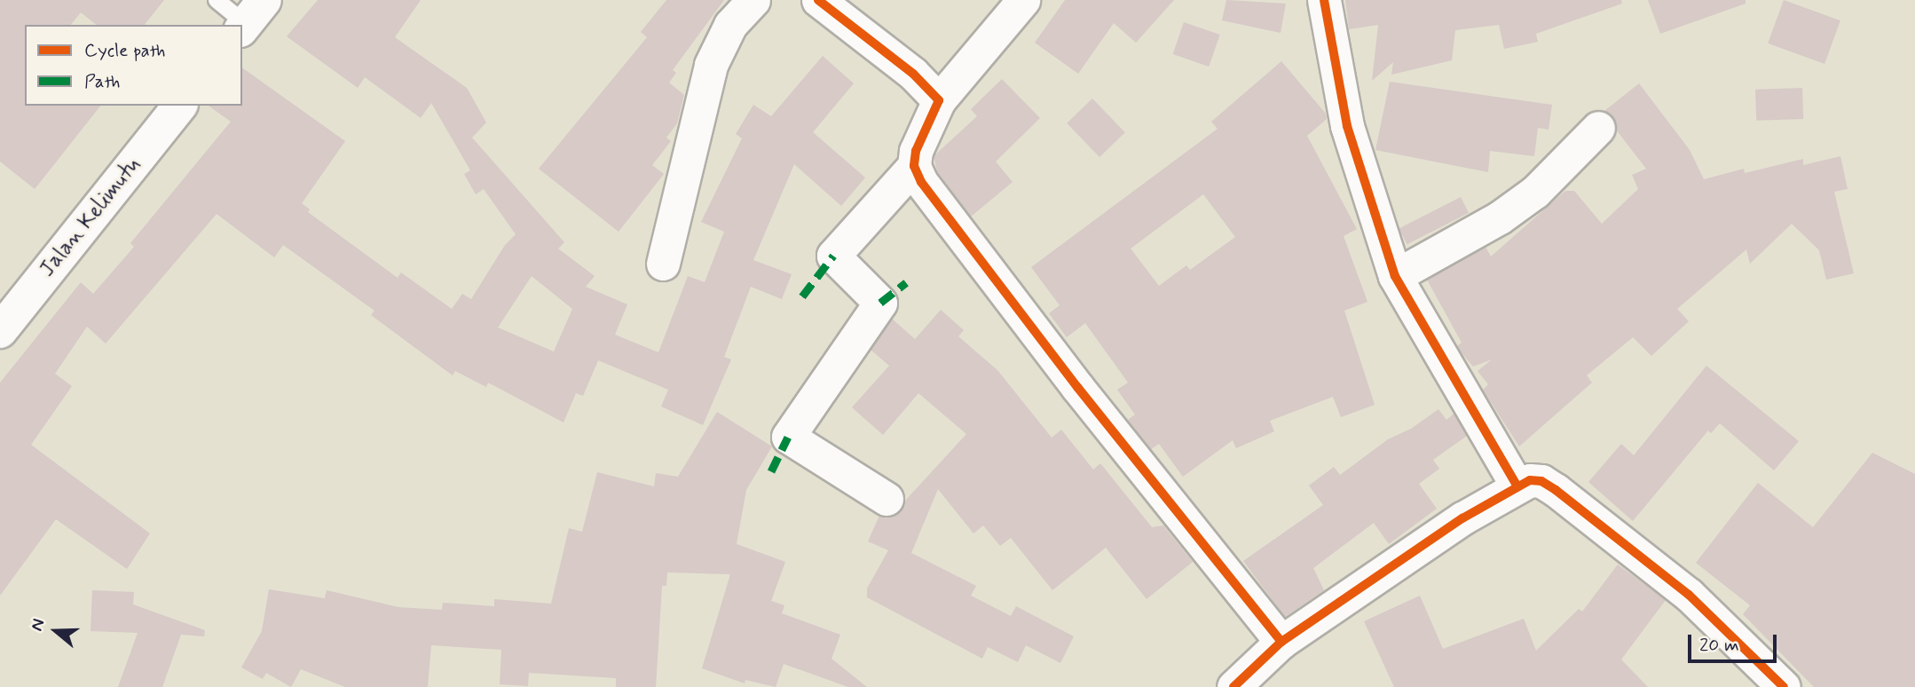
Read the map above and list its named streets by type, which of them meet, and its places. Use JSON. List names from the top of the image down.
{
  "streets": {
    "street": ["Jalan Kelimutu"]
  },
  "legend": ["Cycle path", "Path"],
  "scale_bar": "20 m",
  "north": "left"
}
